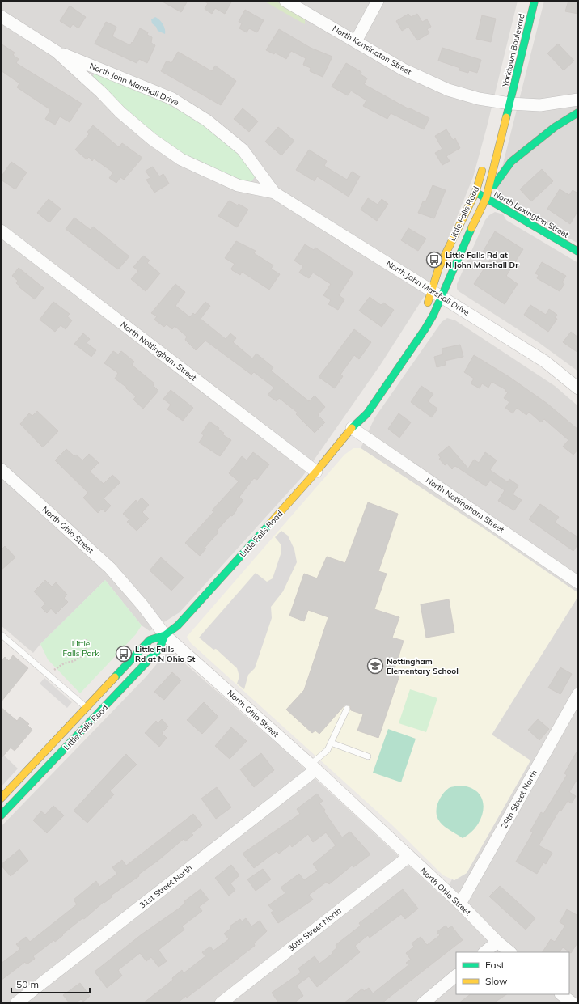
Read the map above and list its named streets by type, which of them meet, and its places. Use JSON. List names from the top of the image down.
{
  "streets": {
    "street": [
      "North Kensington Street",
      "Yorktown Boulevard",
      "North John Marshall Drive",
      "Little Falls Road",
      "North Lexington Street",
      "North Nottingham Street",
      "North Ohio Street",
      "29th Street North",
      "31st Street North",
      "30th Street North"
    ]
  },
  "crossings": [
    ["North Kensington Street", "Yorktown Boulevard"],
    ["North Kensington Street", "Little Falls Road"],
    ["Yorktown Boulevard", "Little Falls Road"],
    ["North John Marshall Drive", "Little Falls Road"],
    ["Little Falls Road", "North Lexington Street"],
    ["Little Falls Road", "North Nottingham Street"],
    ["Little Falls Road", "North Ohio Street"],
    ["North Ohio Street", "29th Street North"],
    ["North Ohio Street", "31st Street North"],
    ["North Ohio Street", "30th Street North"]
  ],
  "parks": ["Little Falls Park"],
  "places": {
    "bus stop": ["Little Falls Rd at N John Marshall Dr", "Little Falls Rd at N Ohio St"],
    "school or university": ["Nottingham Elementary School"]
  },
  "legend": ["Fast", "Slow"],
  "scale_bar": "50 m"
}
